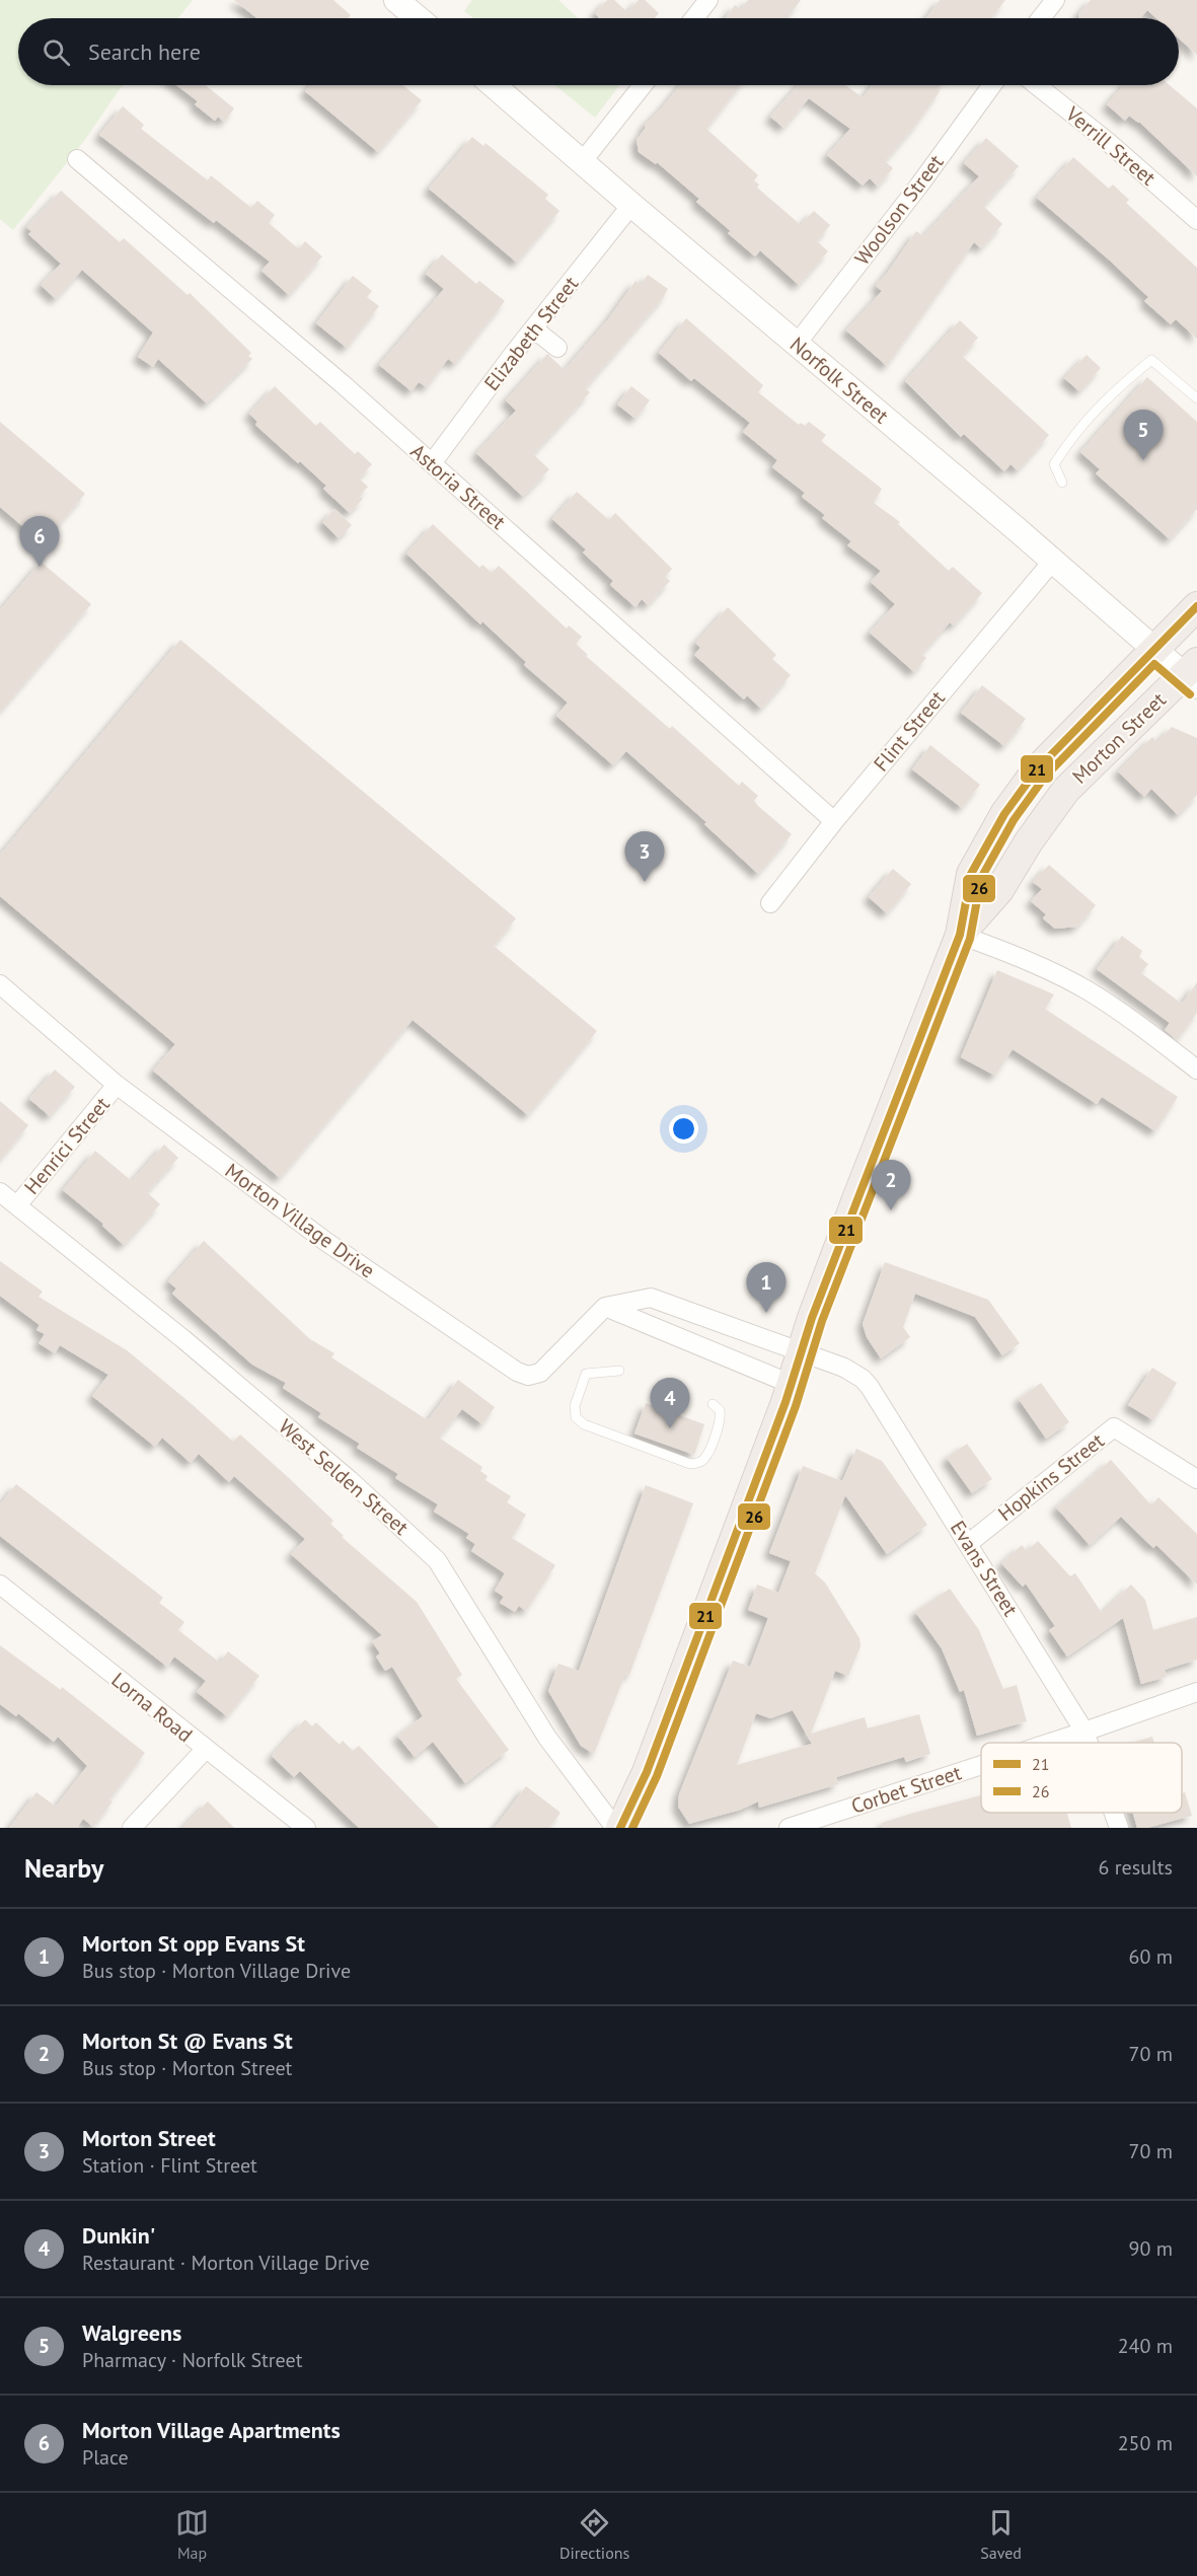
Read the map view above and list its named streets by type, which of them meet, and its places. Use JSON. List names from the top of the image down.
{
  "streets": {
    "highway": ["Morton Street"],
    "main road": ["Norfolk Street"],
    "street": [
      "Verrill Street",
      "Woolson Street",
      "Elizabeth Street",
      "Astoria Street",
      "Flint Street",
      "Henrici Street",
      "Morton Village Drive",
      "West Selden Street",
      "Hopkins Street",
      "Evans Street",
      "Lorna Road",
      "Corbet Street"
    ]
  },
  "crossings": [
    ["Woolson Street", "Norfolk Street"],
    ["Elizabeth Street", "Norfolk Street"],
    ["Elizabeth Street", "Astoria Street"],
    ["Norfolk Street", "Flint Street"],
    ["Norfolk Street", "Morton Street"],
    ["Astoria Street", "Flint Street"],
    ["Morton Street", "West Selden Street"],
    ["Morton Street", "Evans Street"],
    ["Henrici Street", "Morton Village Drive"],
    ["Henrici Street", "West Selden Street"],
    ["Hopkins Street", "Evans Street"],
    ["Evans Street", "Corbet Street"]
  ],
  "lines": ["transit line 21", "transit line 26"],
  "legend": ["21", "26"],
  "page": {
    "search": "Search here",
    "pins": [
      "5",
      "6",
      "3",
      "2",
      "1",
      "4"
    ],
    "heading": ["Nearby", "6 results"],
    "list": [
      {
        "mark": "1",
        "name": "Morton St opp Evans St",
        "note": "Bus stop · Morton Village Drive",
        "value": "60 m"
      },
      {
        "mark": "2",
        "name": "Morton St @ Evans St",
        "note": "Bus stop · Morton Street",
        "value": "70 m"
      },
      {
        "mark": "3",
        "name": "Morton Street",
        "note": "Station · Flint Street",
        "value": "70 m"
      },
      {
        "mark": "4",
        "name": "Dunkin'",
        "note": "Restaurant · Morton Village Drive",
        "value": "90 m"
      },
      {
        "mark": "5",
        "name": "Walgreens",
        "note": "Pharmacy · Norfolk Street",
        "value": "240 m"
      },
      {
        "mark": "6",
        "name": "Morton Village Apartments",
        "note": "Place",
        "value": "250 m"
      }
    ],
    "nav": ["Map", "Directions", "Saved"]
  }
}
